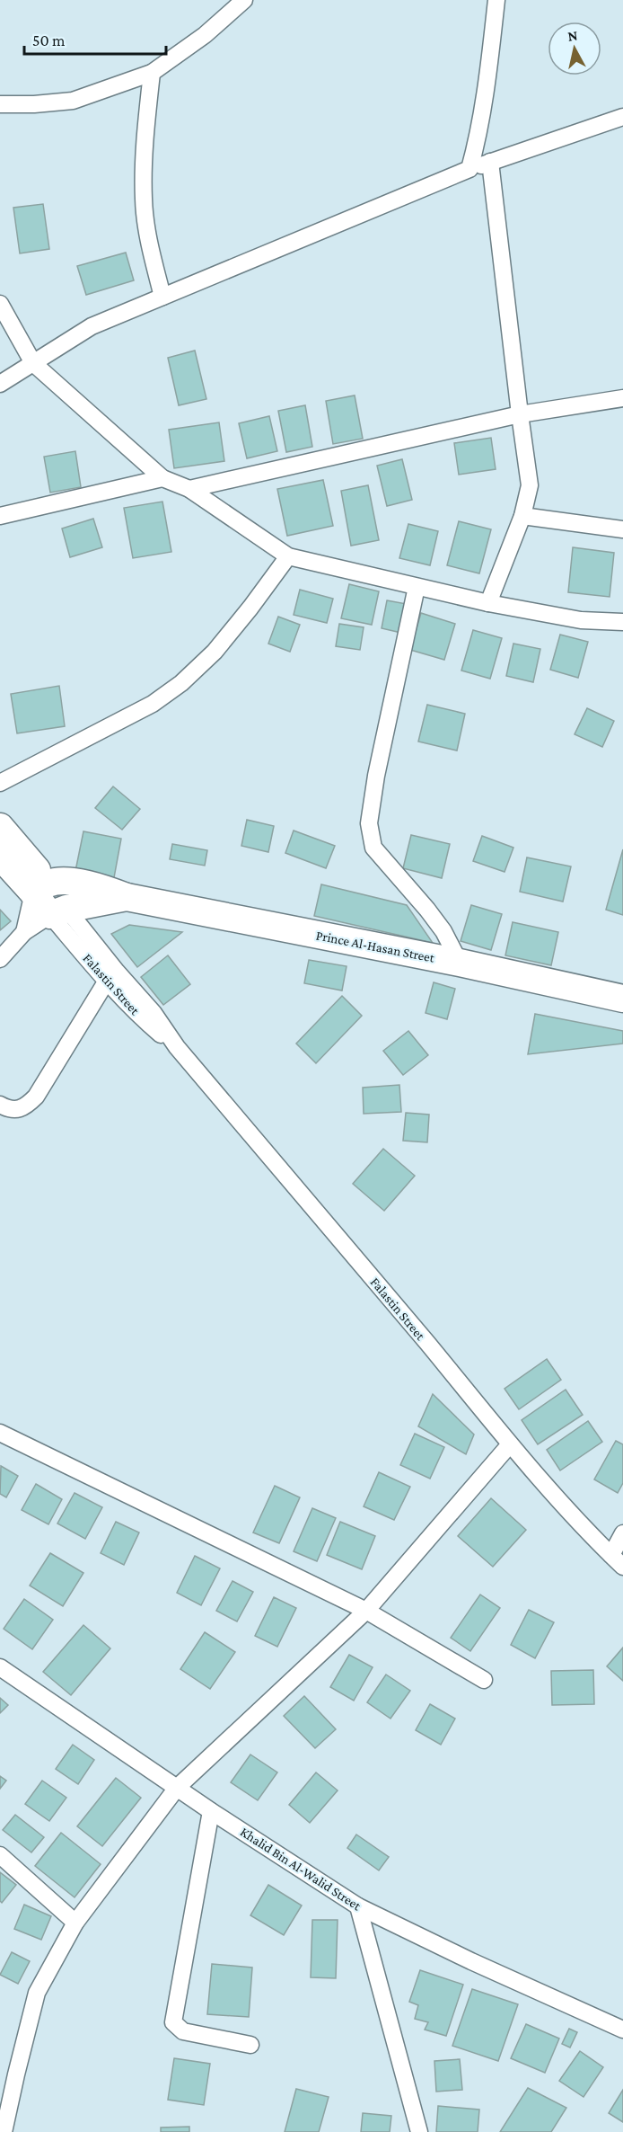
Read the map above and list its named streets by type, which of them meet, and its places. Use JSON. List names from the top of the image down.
{
  "streets": {
    "main road": ["Prince Al-Hasan Street"],
    "street": ["Falastin Street", "Khalid Bin Al-Walid Street"]
  },
  "crossings": [
    ["Prince Al-Hasan Street", "Falastin Street"]
  ],
  "scale_bar": "50 m",
  "north": "top"
}
